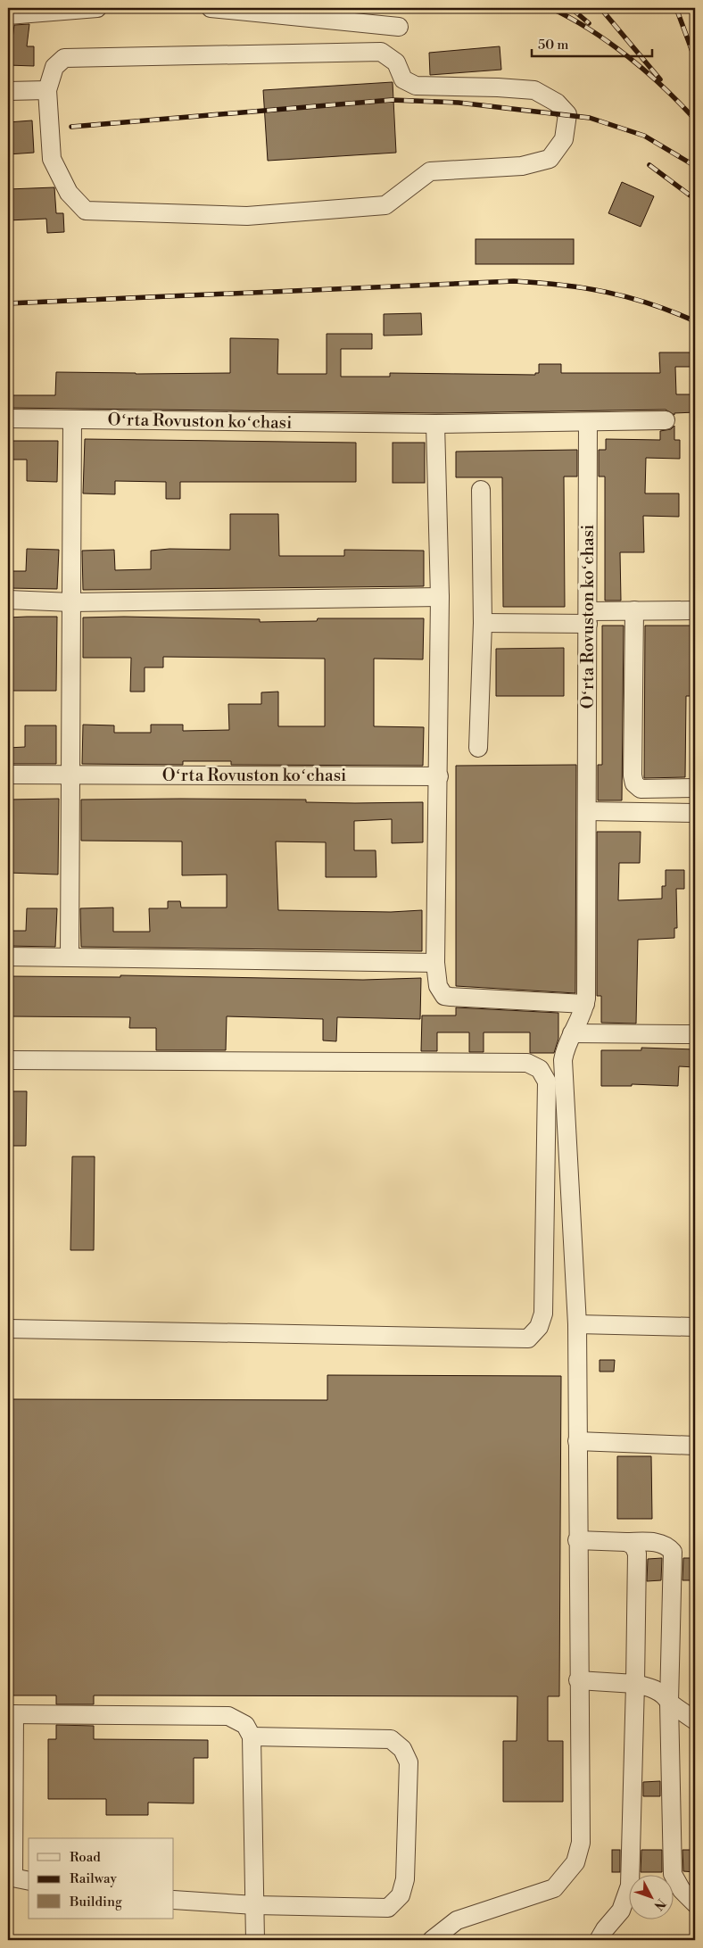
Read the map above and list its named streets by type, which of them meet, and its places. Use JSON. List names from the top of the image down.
{
  "streets": {
    "street": ["Oʻrta Rovuston koʻchasi"]
  },
  "legend": ["Road", "Railway", "Building"],
  "scale_bar": "50 m",
  "north": "bottom right"
}
